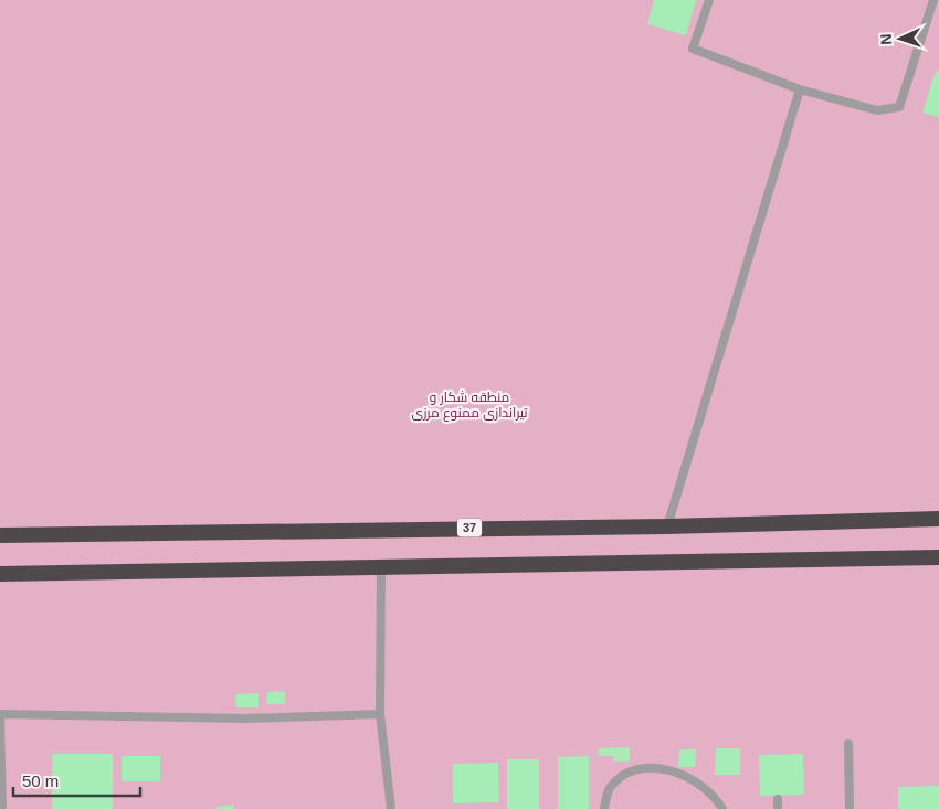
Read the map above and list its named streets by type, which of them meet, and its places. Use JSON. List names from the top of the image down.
{
  "streets": {
    "highway": ["37"]
  },
  "parks": ["منطقه شکار و تیراندازی ممنوع مرزی"],
  "scale_bar": "50 m",
  "north": "left"
}
